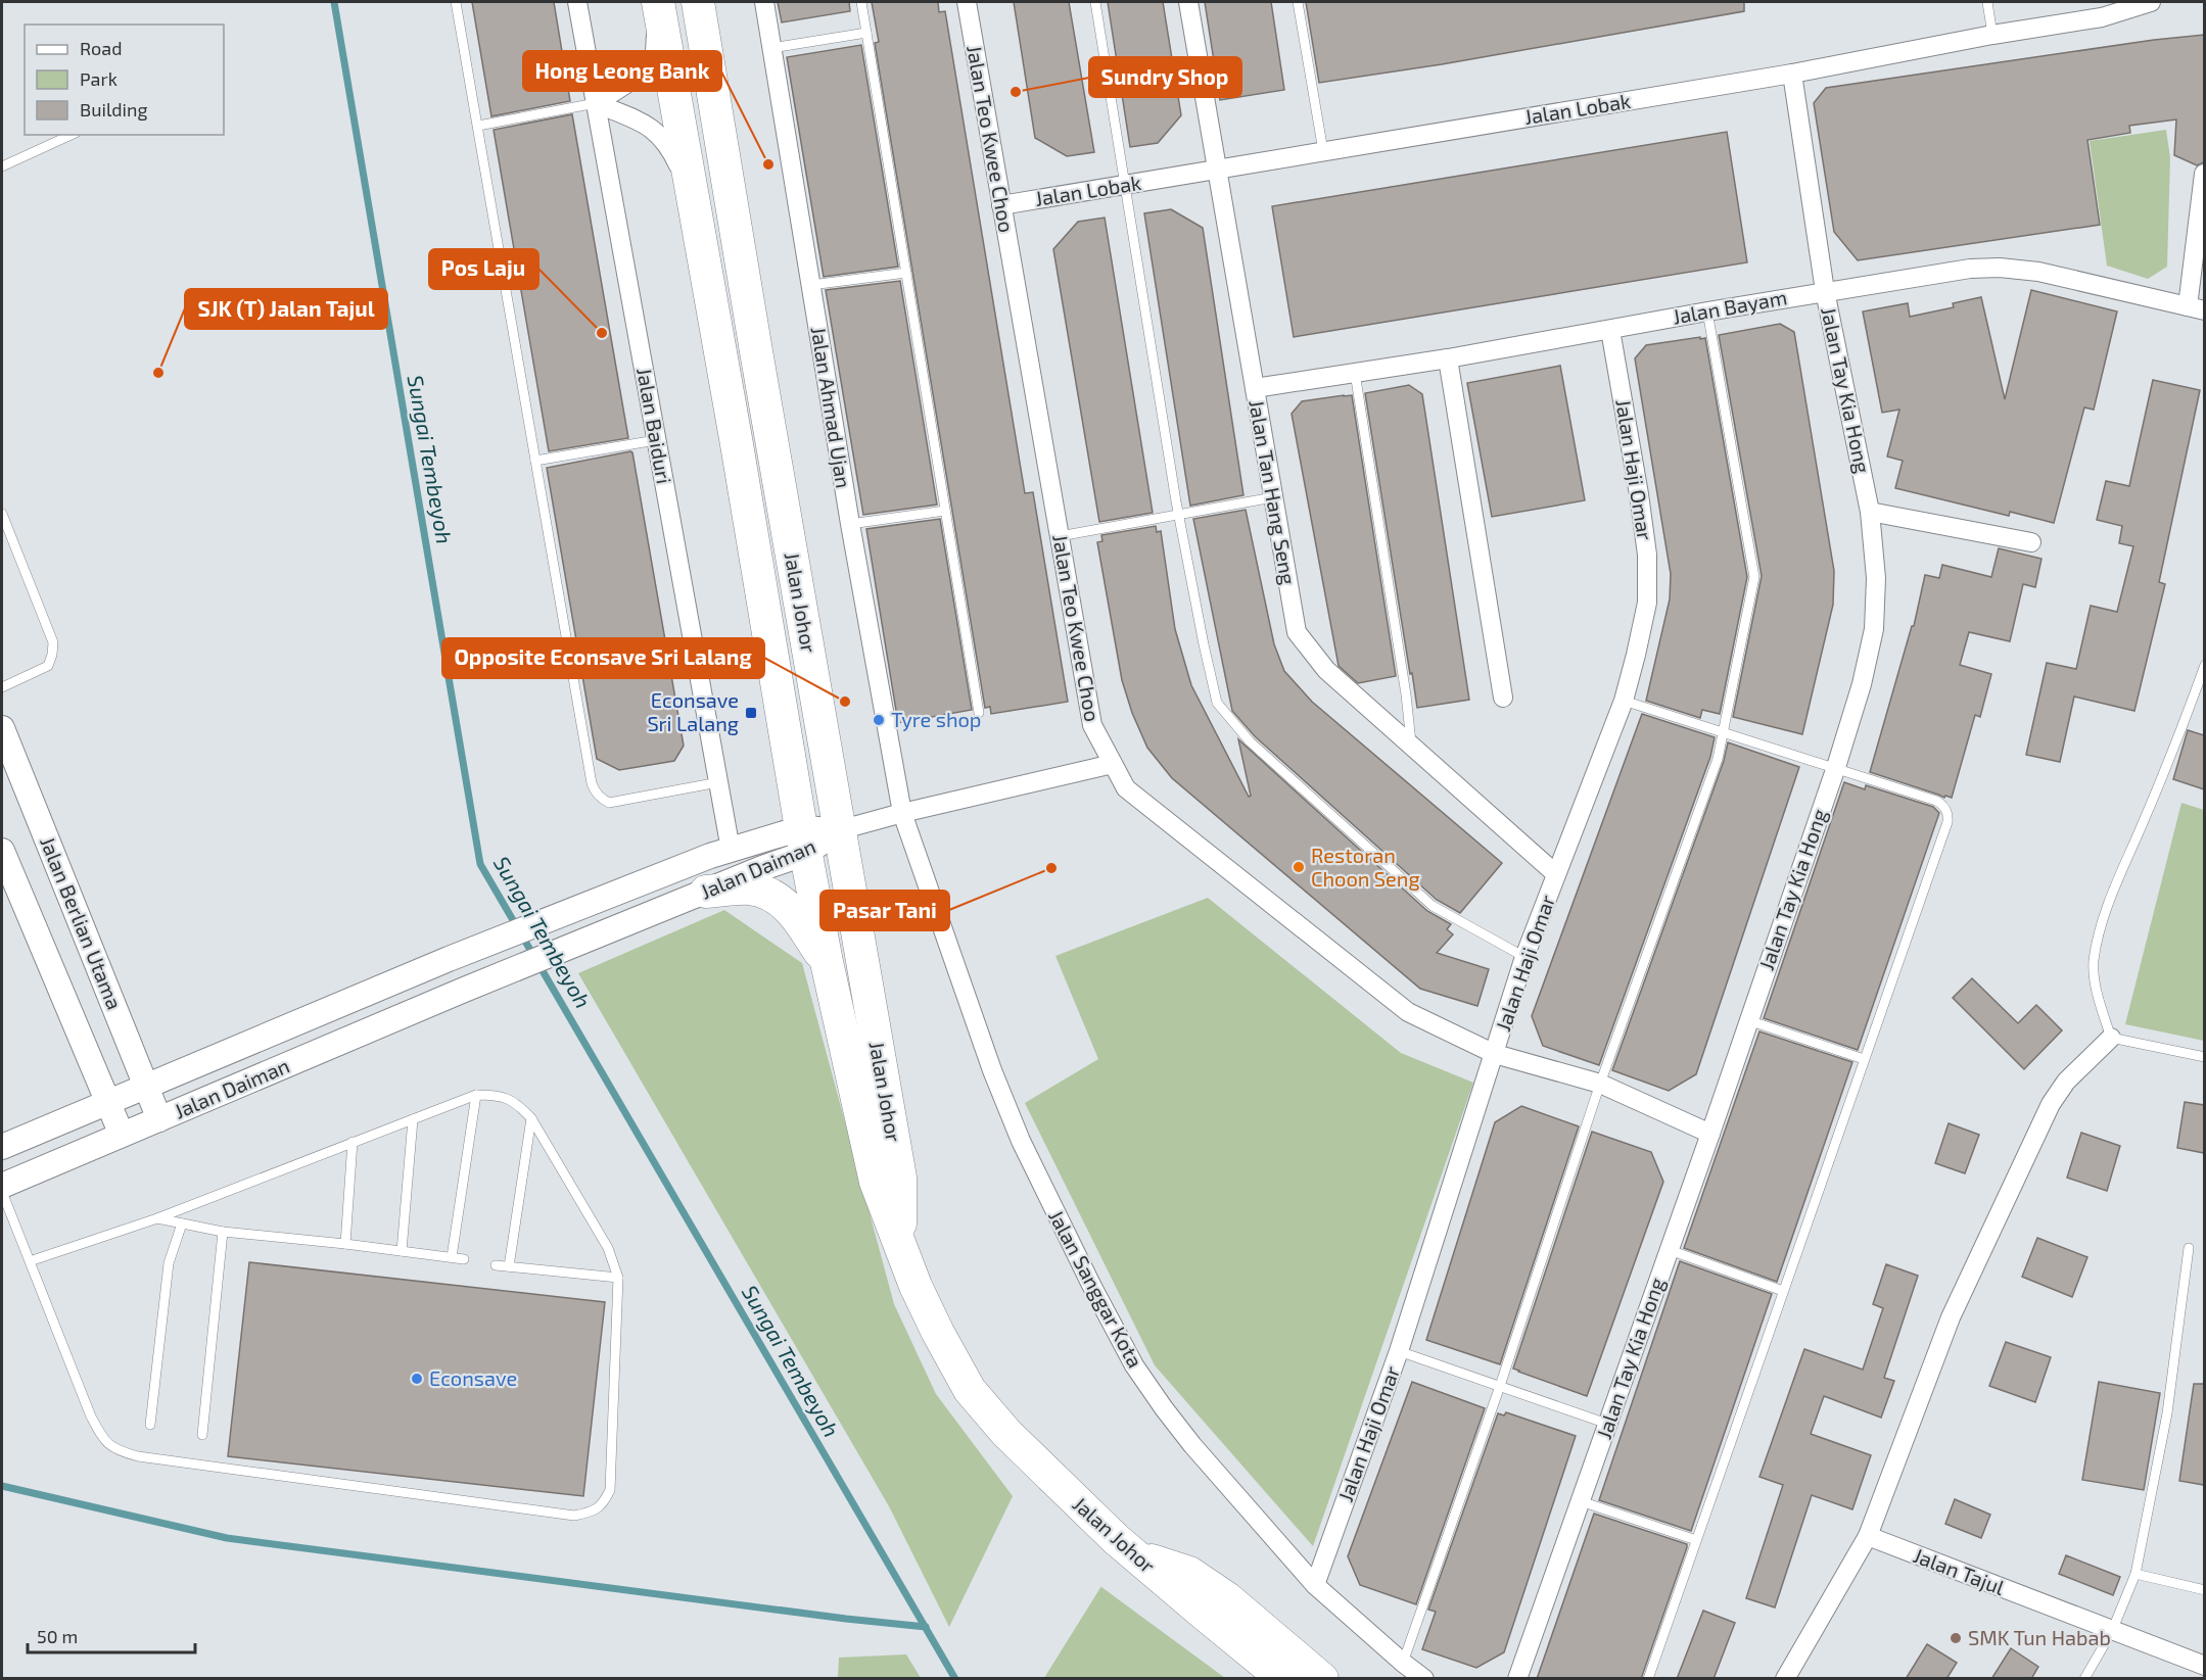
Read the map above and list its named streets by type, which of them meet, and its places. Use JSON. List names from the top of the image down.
{
  "streets": {
    "highway": ["Jalan Johor"],
    "street": [
      "Jalan Lobak",
      "Jalan Teo Kwee Choo",
      "Jalan Bayam",
      "Jalan Tay Kia Hong",
      "Jalan Ahmad Ujan",
      "Jalan Baiduri",
      "Jalan Haji Omar",
      "Jalan Tan Hang Seng",
      "Jalan Daiman",
      "Jalan Berlian Utama",
      "Jalan Sanggar Kota",
      "Jalan Tajul"
    ]
  },
  "crossings": [
    ["Jalan Lobak", "Jalan Teo Kwee Choo"],
    ["Jalan Lobak", "Jalan Tay Kia Hong"],
    ["Jalan Lobak", "Jalan Tan Hang Seng"],
    ["Jalan Teo Kwee Choo", "Jalan Tay Kia Hong"],
    ["Jalan Teo Kwee Choo", "Jalan Haji Omar"],
    ["Jalan Bayam", "Jalan Tay Kia Hong"],
    ["Jalan Bayam", "Jalan Haji Omar"],
    ["Jalan Bayam", "Jalan Tan Hang Seng"],
    ["Jalan Ahmad Ujan", "Jalan Sanggar Kota"],
    ["Jalan Baiduri", "Jalan Daiman"],
    ["Jalan Haji Omar", "Jalan Tan Hang Seng"],
    ["Jalan Haji Omar", "Jalan Sanggar Kota"],
    ["Jalan Johor", "Jalan Daiman"],
    ["Jalan Daiman", "Jalan Berlian Utama"]
  ],
  "water": ["Sungai Tembeyoh"],
  "places": {
    "other": [
      "Sundry Shop",
      "Hong Leong Bank",
      "Pos Laju",
      "SJK (T) Jalan Tajul",
      "Opposite Econsave Sri Lalang",
      "Tyre shop",
      "Restoran Choon Seng",
      "Pasar Tani",
      "Econsave",
      "SMK Tun Habab"
    ],
    "transit": ["Econsave Sri Lalang"]
  },
  "legend": ["Road", "Park", "Building"],
  "scale_bar": "50 m"
}
